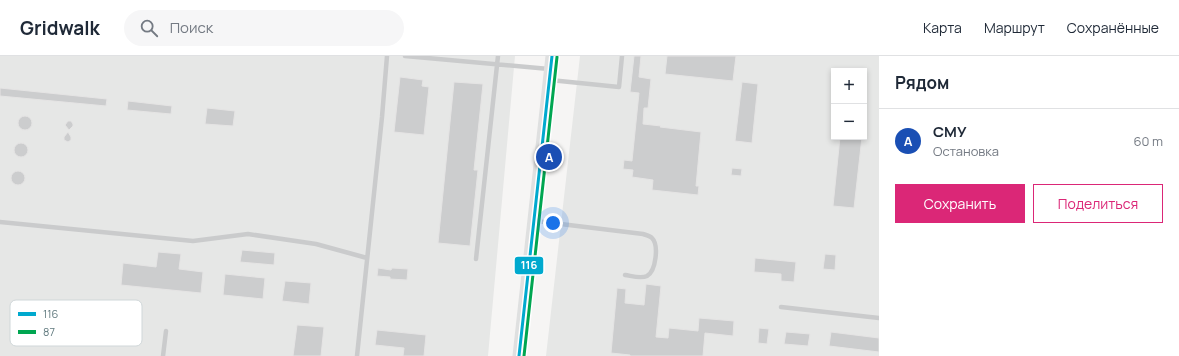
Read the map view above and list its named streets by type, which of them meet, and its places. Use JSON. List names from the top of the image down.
{
  "lines": ["transit line 116", "transit line 87"],
  "legend": ["116", "87"],
  "page": {
    "header": "Gridwalk",
    "search": "Поиск",
    "nav": ["Карта", "Маршрут", "Сохранённые"],
    "heading": "Рядом",
    "map_buttons": ["+", "−"],
    "list": [
      {
        "mark": "A",
        "name": "СМУ",
        "note": "Остановка",
        "value": "60 m"
      }
    ],
    "pins": "A",
    "buttons": ["Сохранить", "Поделиться"]
  }
}
